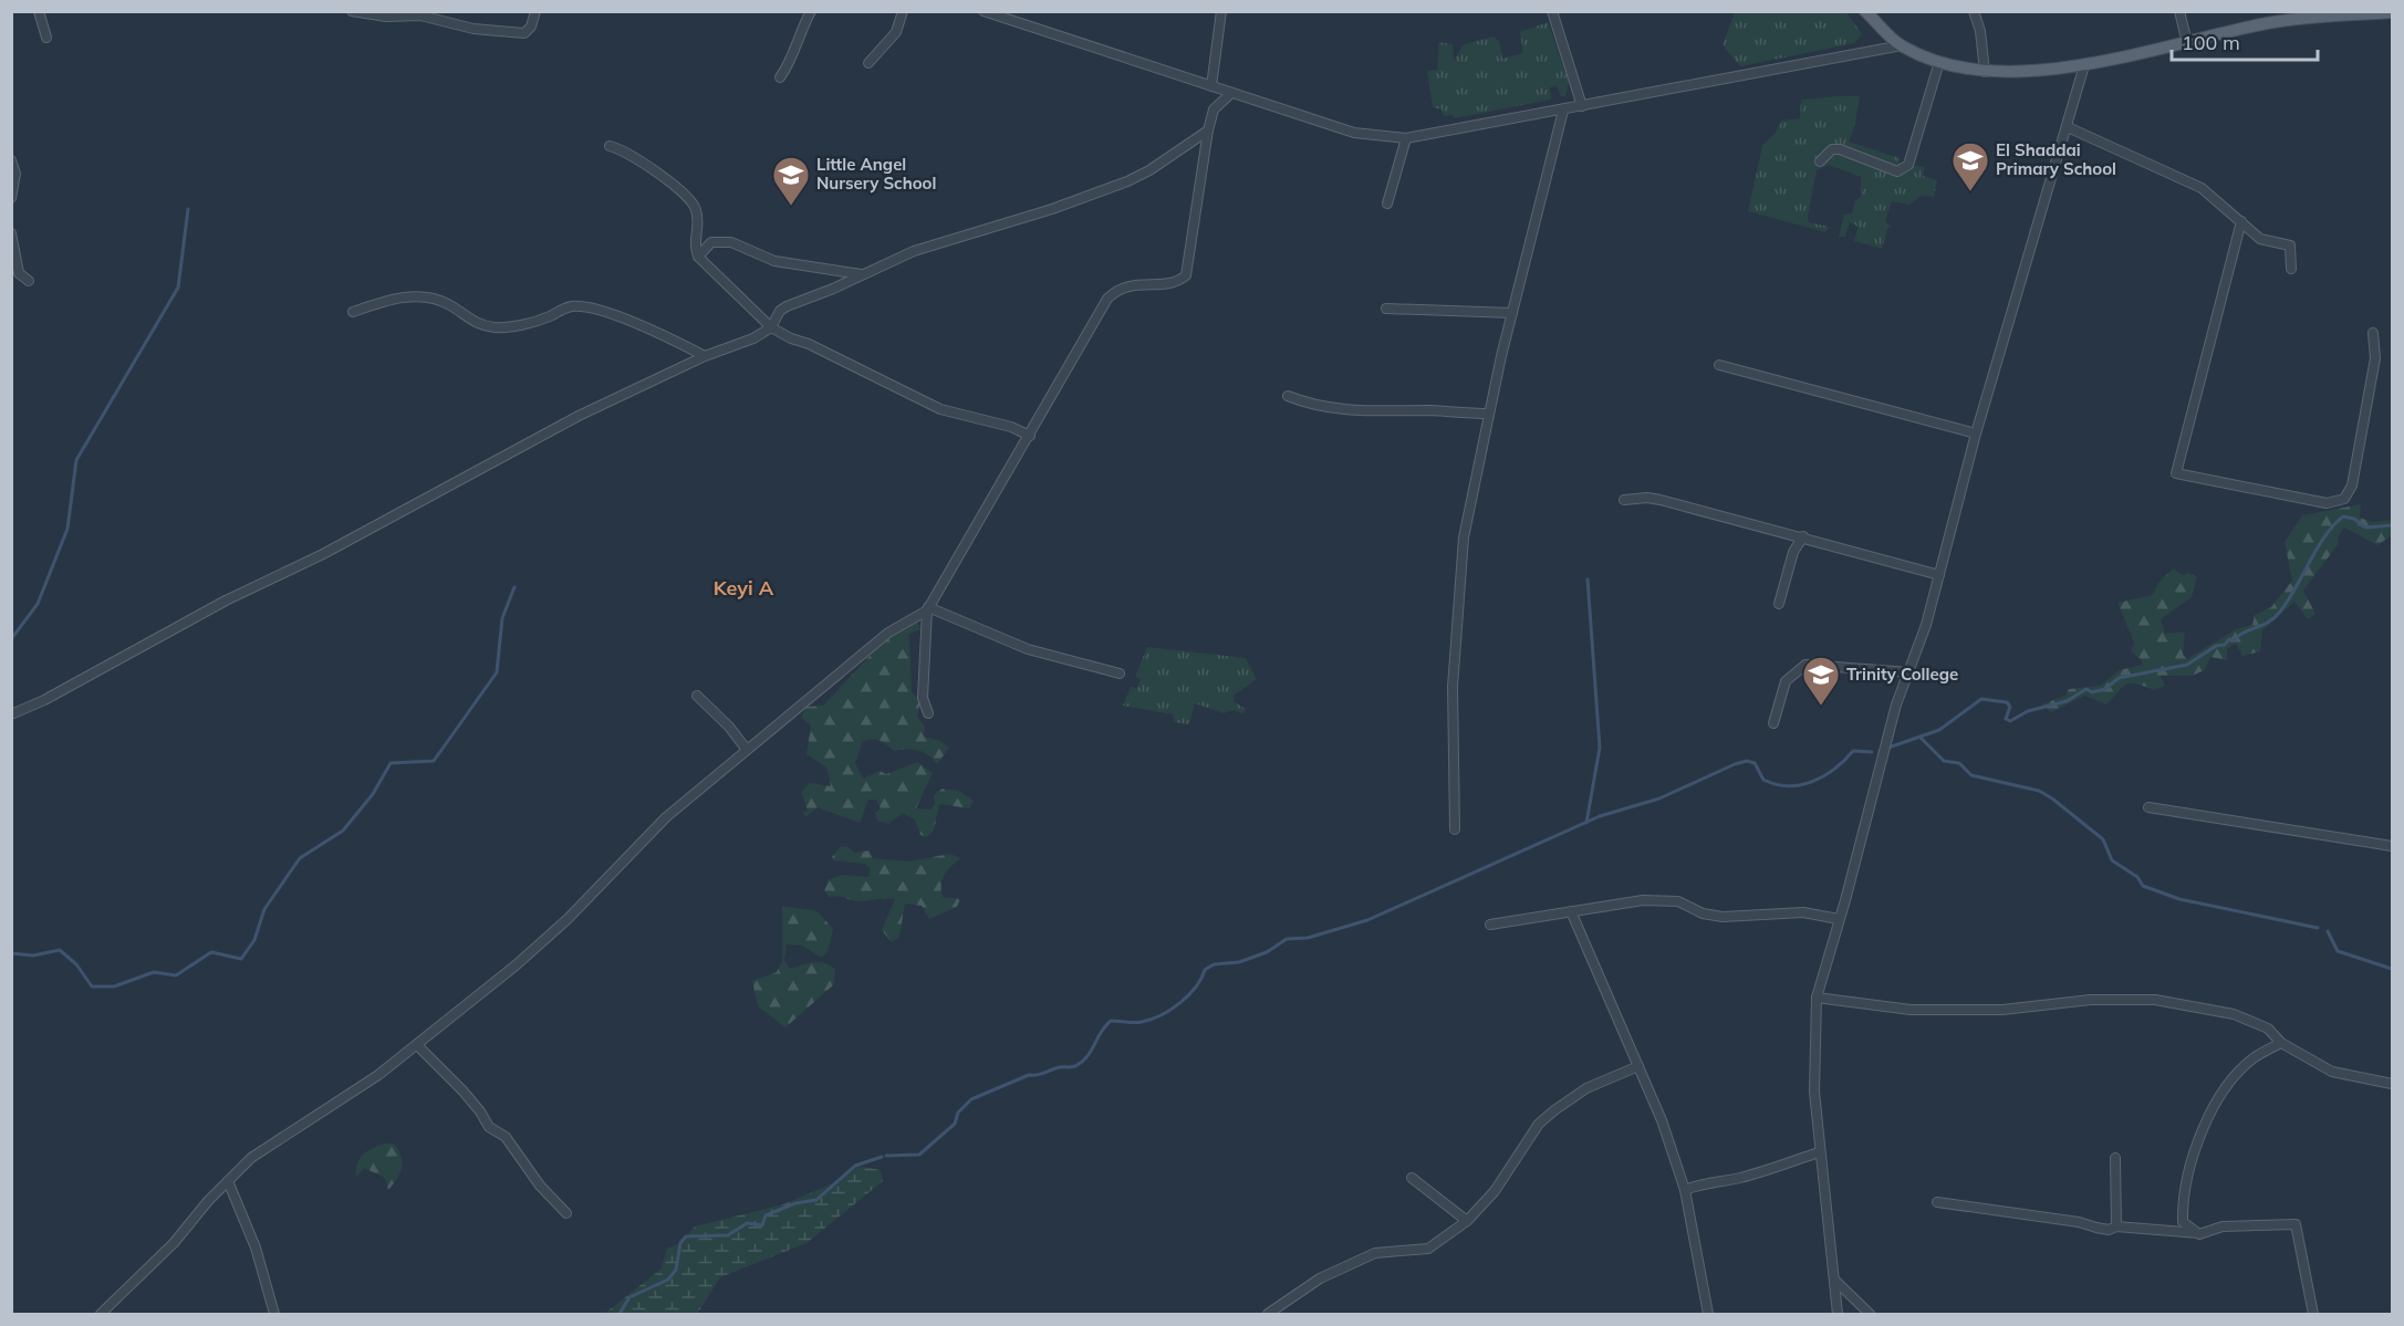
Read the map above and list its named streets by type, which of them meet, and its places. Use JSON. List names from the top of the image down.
{
  "districts": ["Keyi A"],
  "places": {
    "school or university": ["El Shaddai Primary School", "Little Angel Nursery School", "Trinity College"]
  },
  "scale_bar": "100 m"
}
